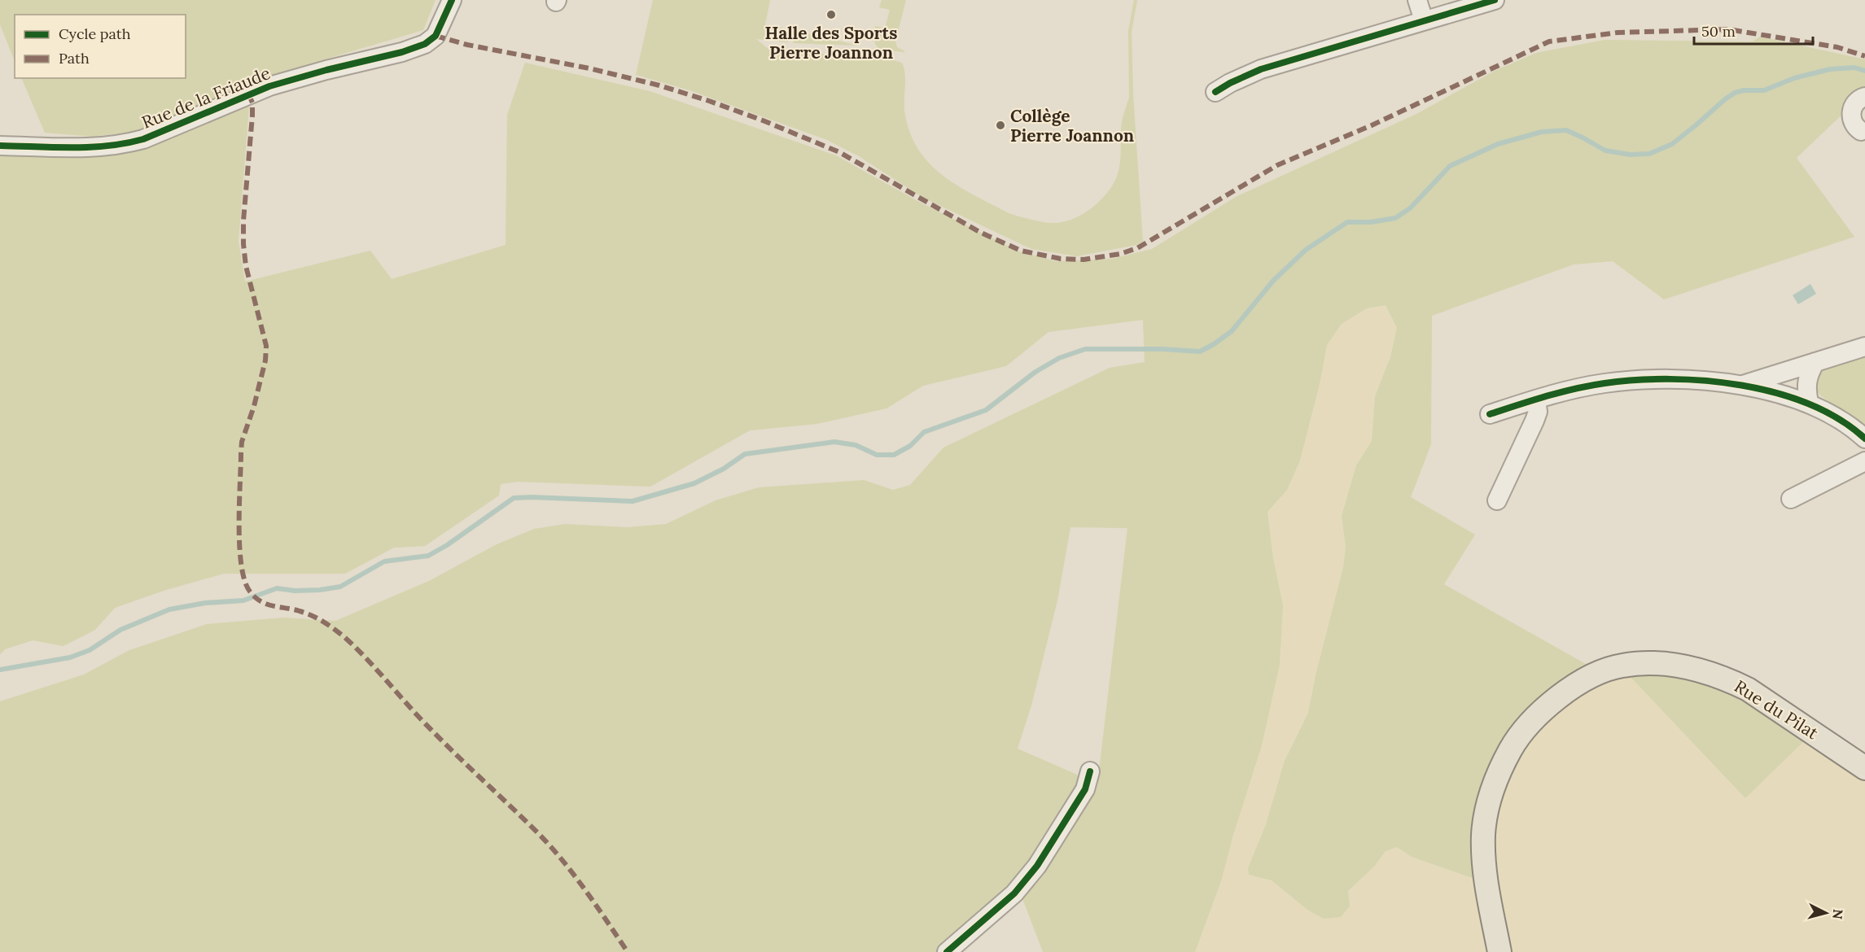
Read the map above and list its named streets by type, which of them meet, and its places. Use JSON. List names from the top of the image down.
{
  "streets": {
    "main road": ["Rue du Pilat"],
    "street": ["Rue de la Friaude"]
  },
  "places": ["Halle des Sports Pierre Joannon", "Collège Pierre Joannon"],
  "legend": ["Cycle path", "Path"],
  "scale_bar": "50 m",
  "north": "right"
}
